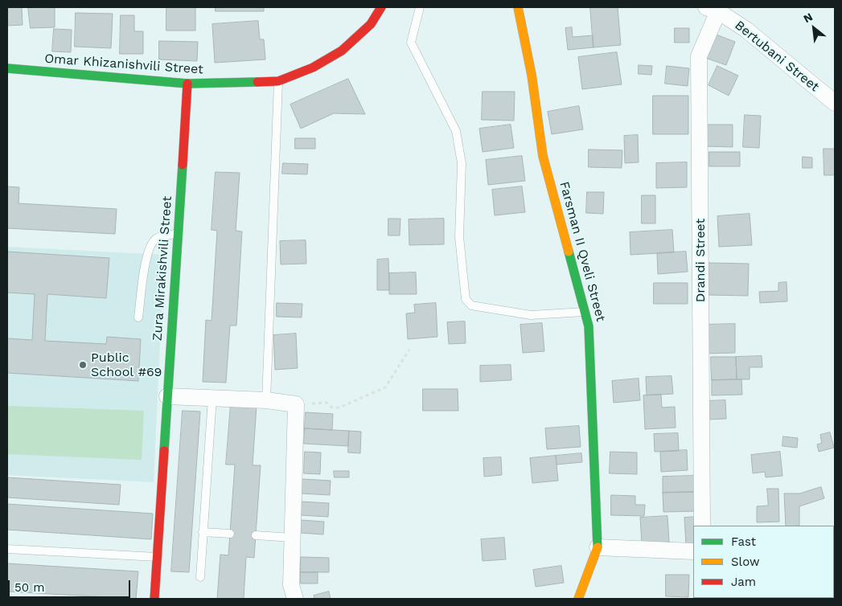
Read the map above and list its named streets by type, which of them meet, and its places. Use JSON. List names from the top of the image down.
{
  "streets": {
    "street": [
      "Bertubani Street",
      "Omar Khizanishvili Street",
      "Farsman II Qveli Street",
      "Drandi Street",
      "Zura Mirakishvili Street"
    ]
  },
  "crossings": [
    ["Bertubani Street", "Drandi Street"],
    ["Omar Khizanishvili Street", "Zura Mirakishvili Street"]
  ],
  "places": ["Public School #69"],
  "legend": ["Fast", "Slow", "Jam"],
  "scale_bar": "50 m",
  "north": "top left"
}
